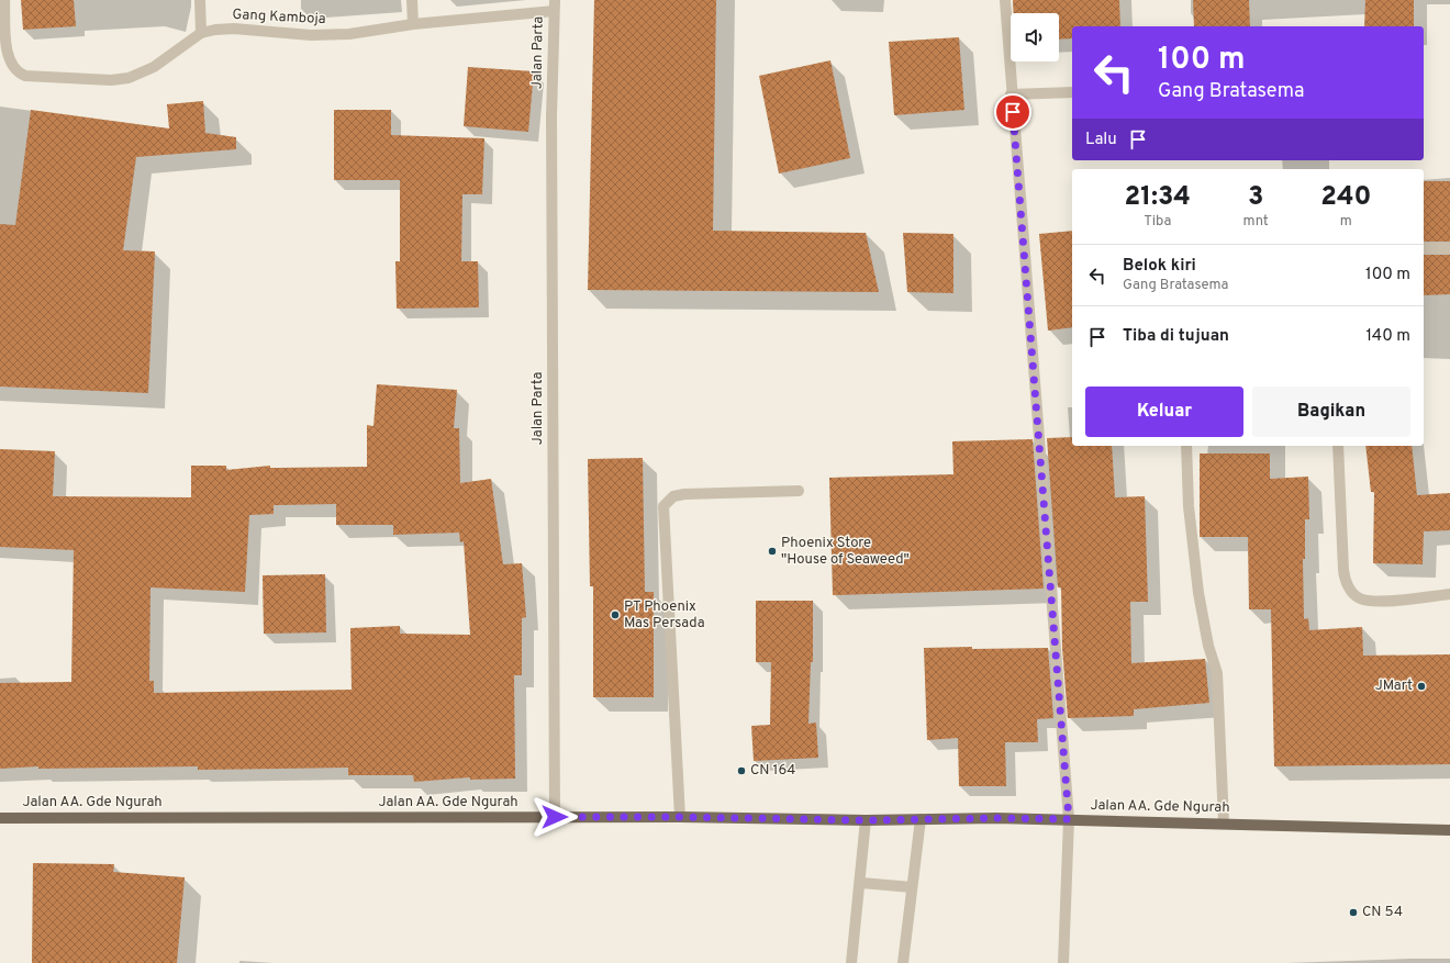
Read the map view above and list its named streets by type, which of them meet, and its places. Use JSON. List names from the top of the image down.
{
  "streets": {
    "main road": ["Jalan AA. Gde Ngurah"],
    "street": ["Gang Kamboja", "Jalan Parta"]
  },
  "crossings": [
    ["Gang Kamboja", "Jalan Parta"],
    ["Jalan Parta", "Jalan AA. Gde Ngurah"]
  ],
  "places": [
    "Phoenix Store \"House of Seaweed\"",
    "PT Phoenix Mas Persada",
    "JMart",
    "CN 164",
    "CN 54"
  ],
  "page": {
    "turn": ["100 m", "Gang Bratasema"],
    "then": "Lalu",
    "eta": [
      "21:34",
      "Tiba",
      "3",
      "mnt",
      "240",
      "m"
    ],
    "list": [
      {
        "name": "Belok kiri",
        "note": "Gang Bratasema",
        "value": "100 m"
      },
      {
        "name": "Tiba di tujuan",
        "value": "140 m"
      }
    ],
    "buttons": ["Keluar", "Bagikan"]
  }
}
